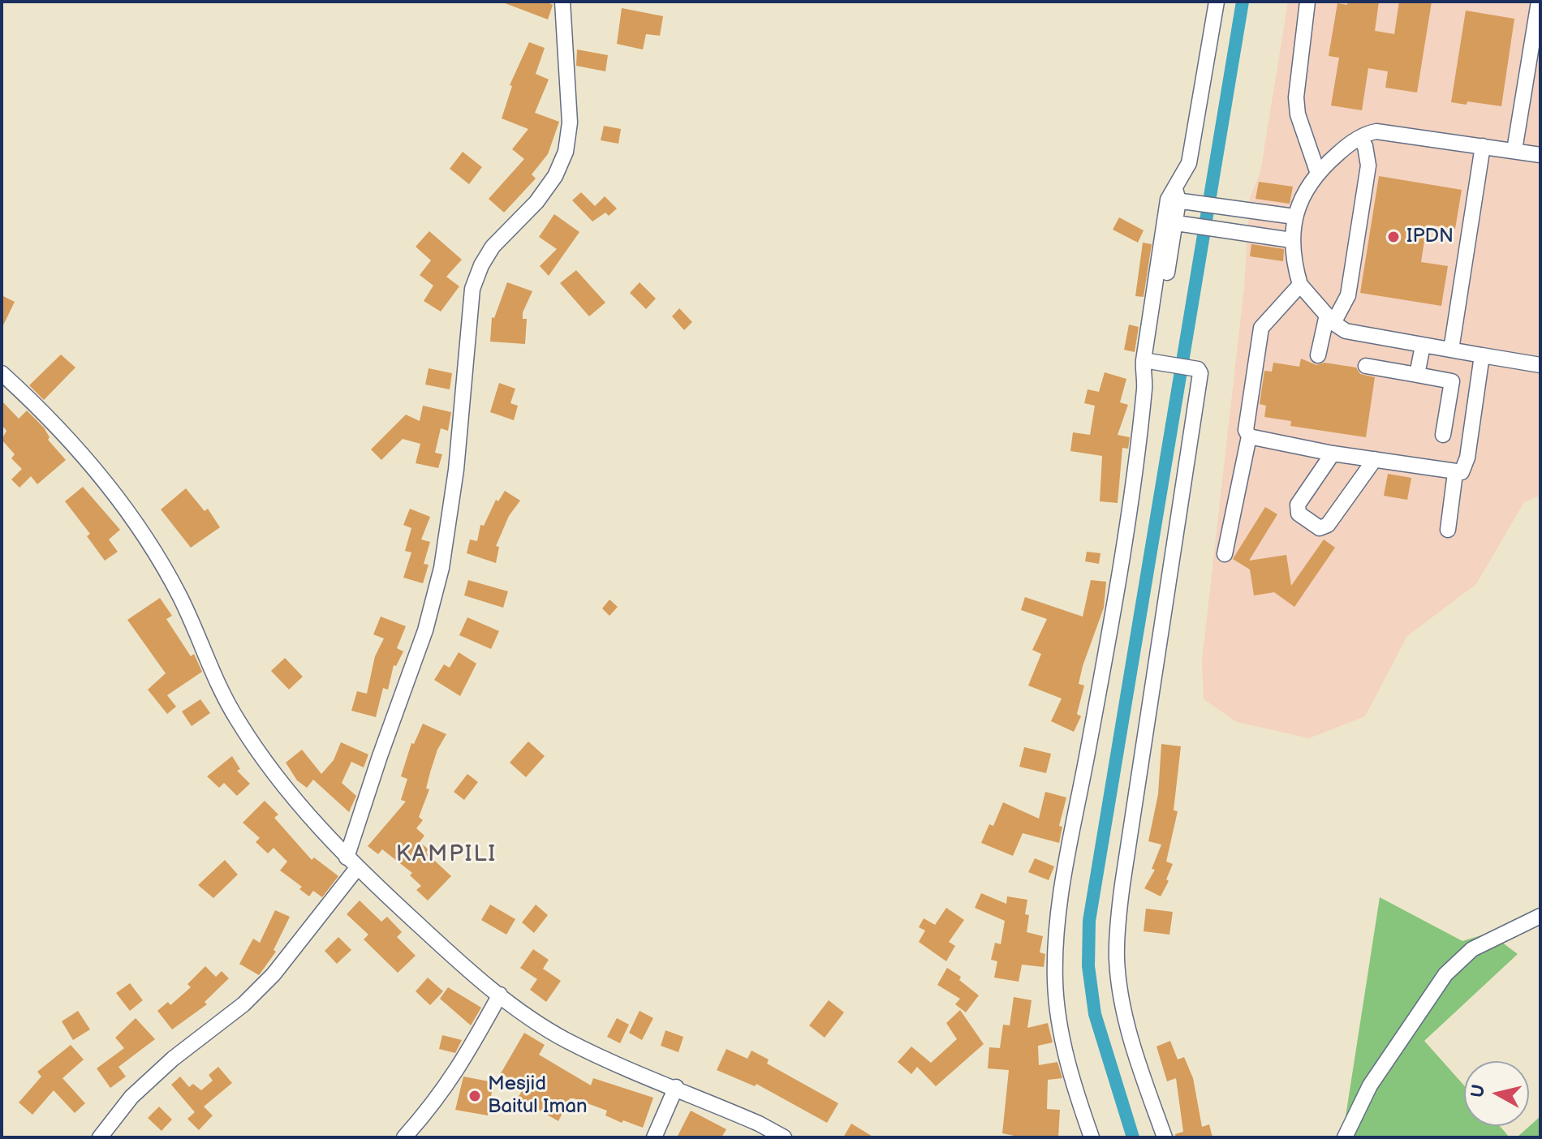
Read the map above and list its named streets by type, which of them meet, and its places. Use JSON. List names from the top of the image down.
{
  "districts": ["KAMPILI"],
  "places": ["IPDN", "Mesjid Baitul Iman"],
  "north": "left"
}
